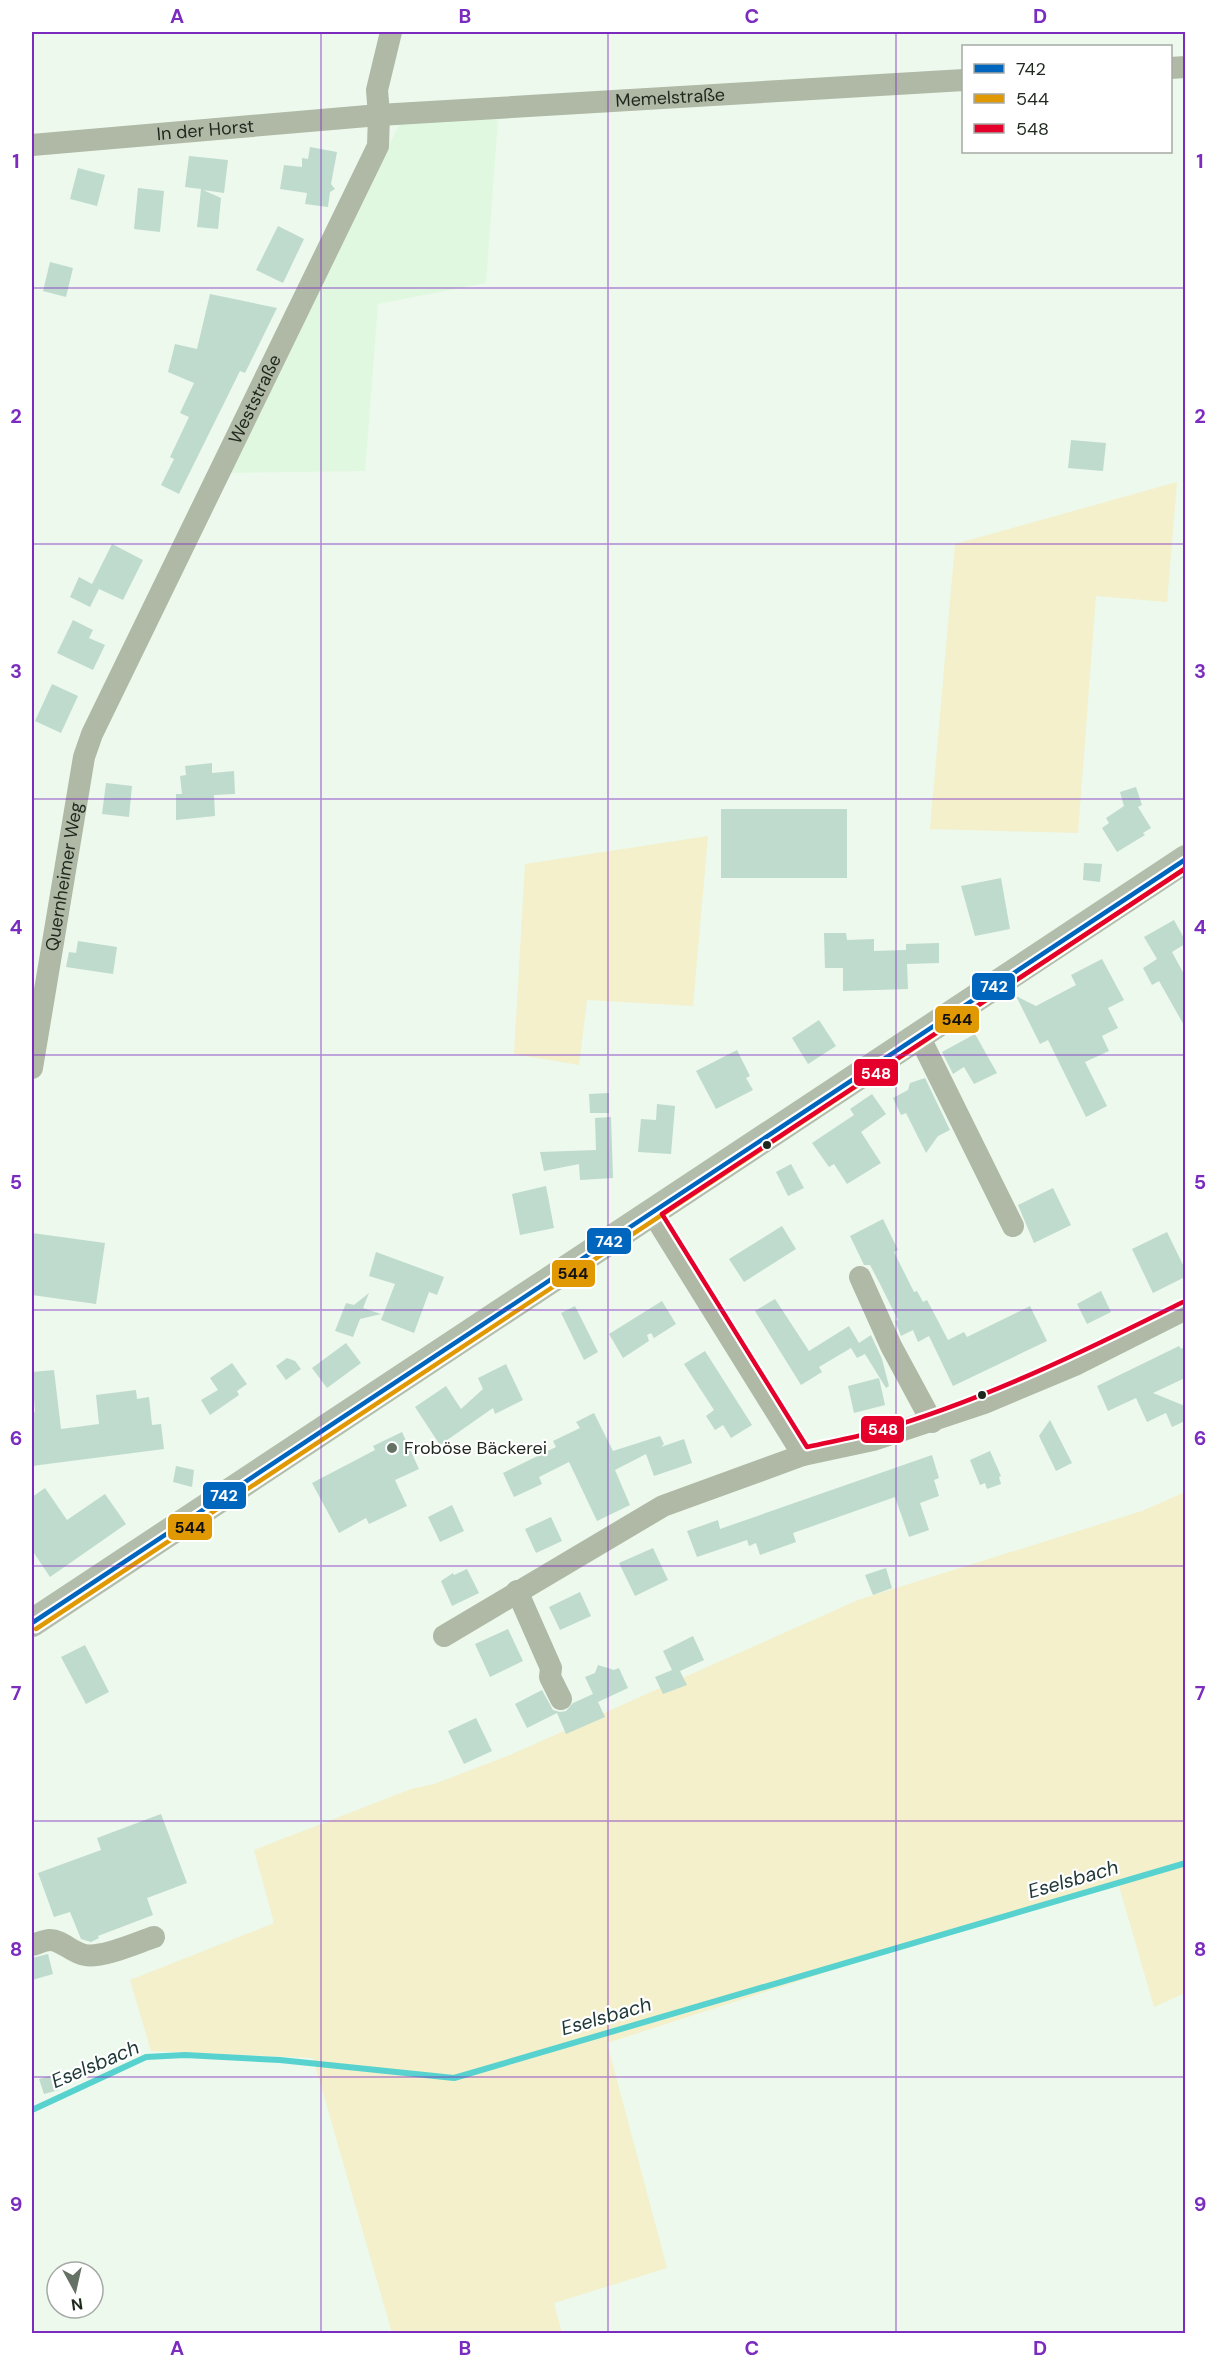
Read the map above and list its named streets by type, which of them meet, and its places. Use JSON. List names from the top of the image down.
{
  "streets": {
    "street": [
      "Memelstraße",
      "In der Horst",
      "Weststraße",
      "Quernheimer Weg"
    ]
  },
  "crossings": [
    ["Memelstraße", "In der Horst"],
    ["Memelstraße", "Weststraße"],
    ["In der Horst", "Weststraße"],
    ["Weststraße", "Quernheimer Weg"]
  ],
  "water": ["Eselsbach"],
  "places": ["Froböse Bäckerei"],
  "lines": ["transit line 742", "transit line 544", "transit line 548"],
  "legend": ["742", "544", "548"],
  "north": "bottom",
  "grid": {
    "columns": [
      "A",
      "B",
      "C",
      "D"
    ],
    "rows": [
      "1",
      "2",
      "3",
      "4",
      "5",
      "6",
      "7",
      "8",
      "9"
    ]
  }
}
